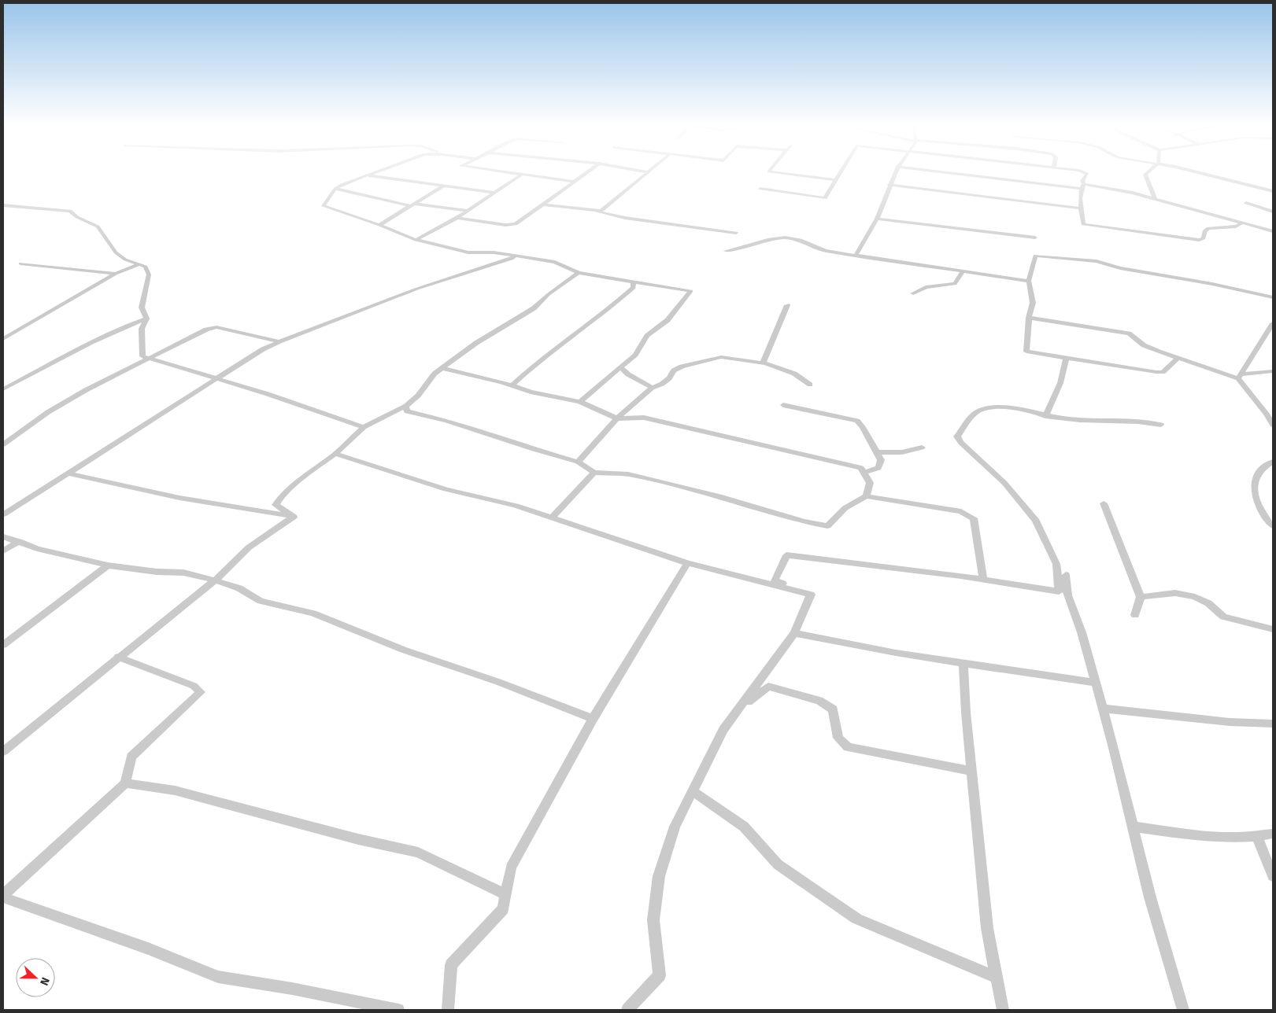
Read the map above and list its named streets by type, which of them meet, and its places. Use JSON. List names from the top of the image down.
{
  "north": "right"
}
